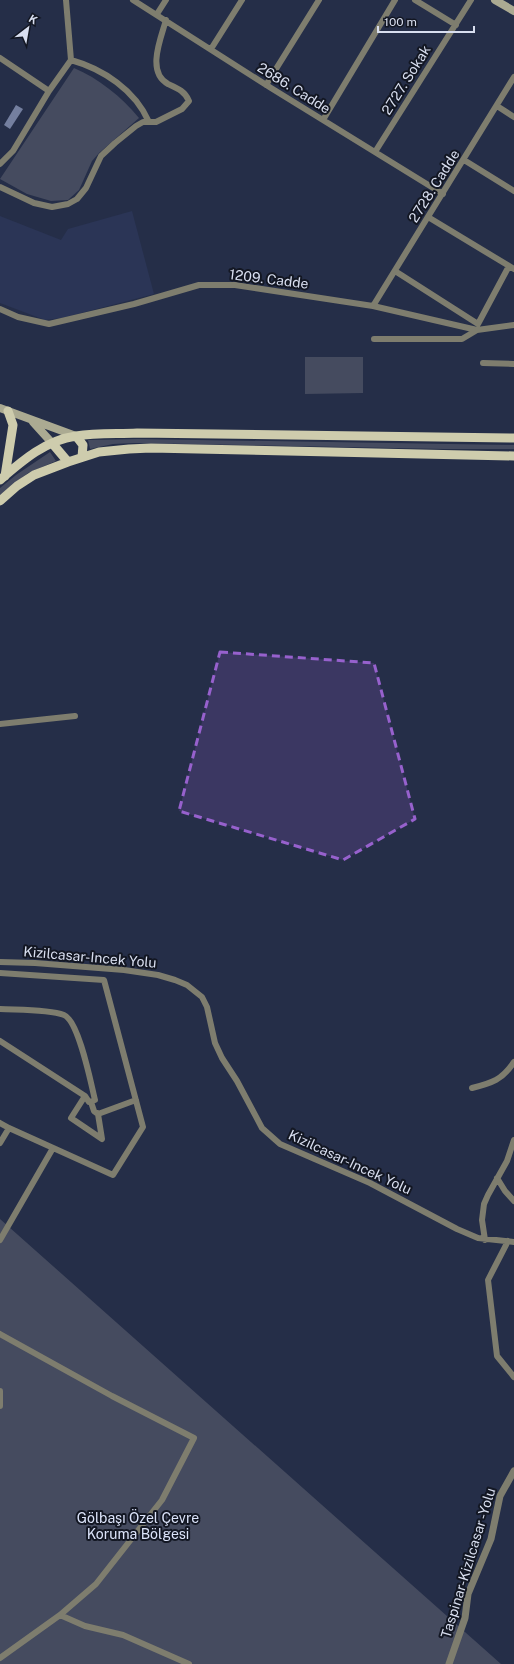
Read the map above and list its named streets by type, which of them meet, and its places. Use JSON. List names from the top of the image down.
{
  "streets": {
    "street": [
      "2727. Sokak",
      "2686. Cadde",
      "2728. Cadde",
      "1209. Cadde",
      "Kizilcasar-Incek Yolu",
      "Taspinar-Kizilcasar -Yolu"
    ]
  },
  "crossings": [
    ["2727. Sokak", "2686. Cadde"],
    ["2686. Cadde", "2728. Cadde"],
    ["2728. Cadde", "1209. Cadde"]
  ],
  "parks": ["Gölbaşı Özel Çevre Koruma Bölgesi"],
  "scale_bar": "100 m",
  "north": "top right"
}
